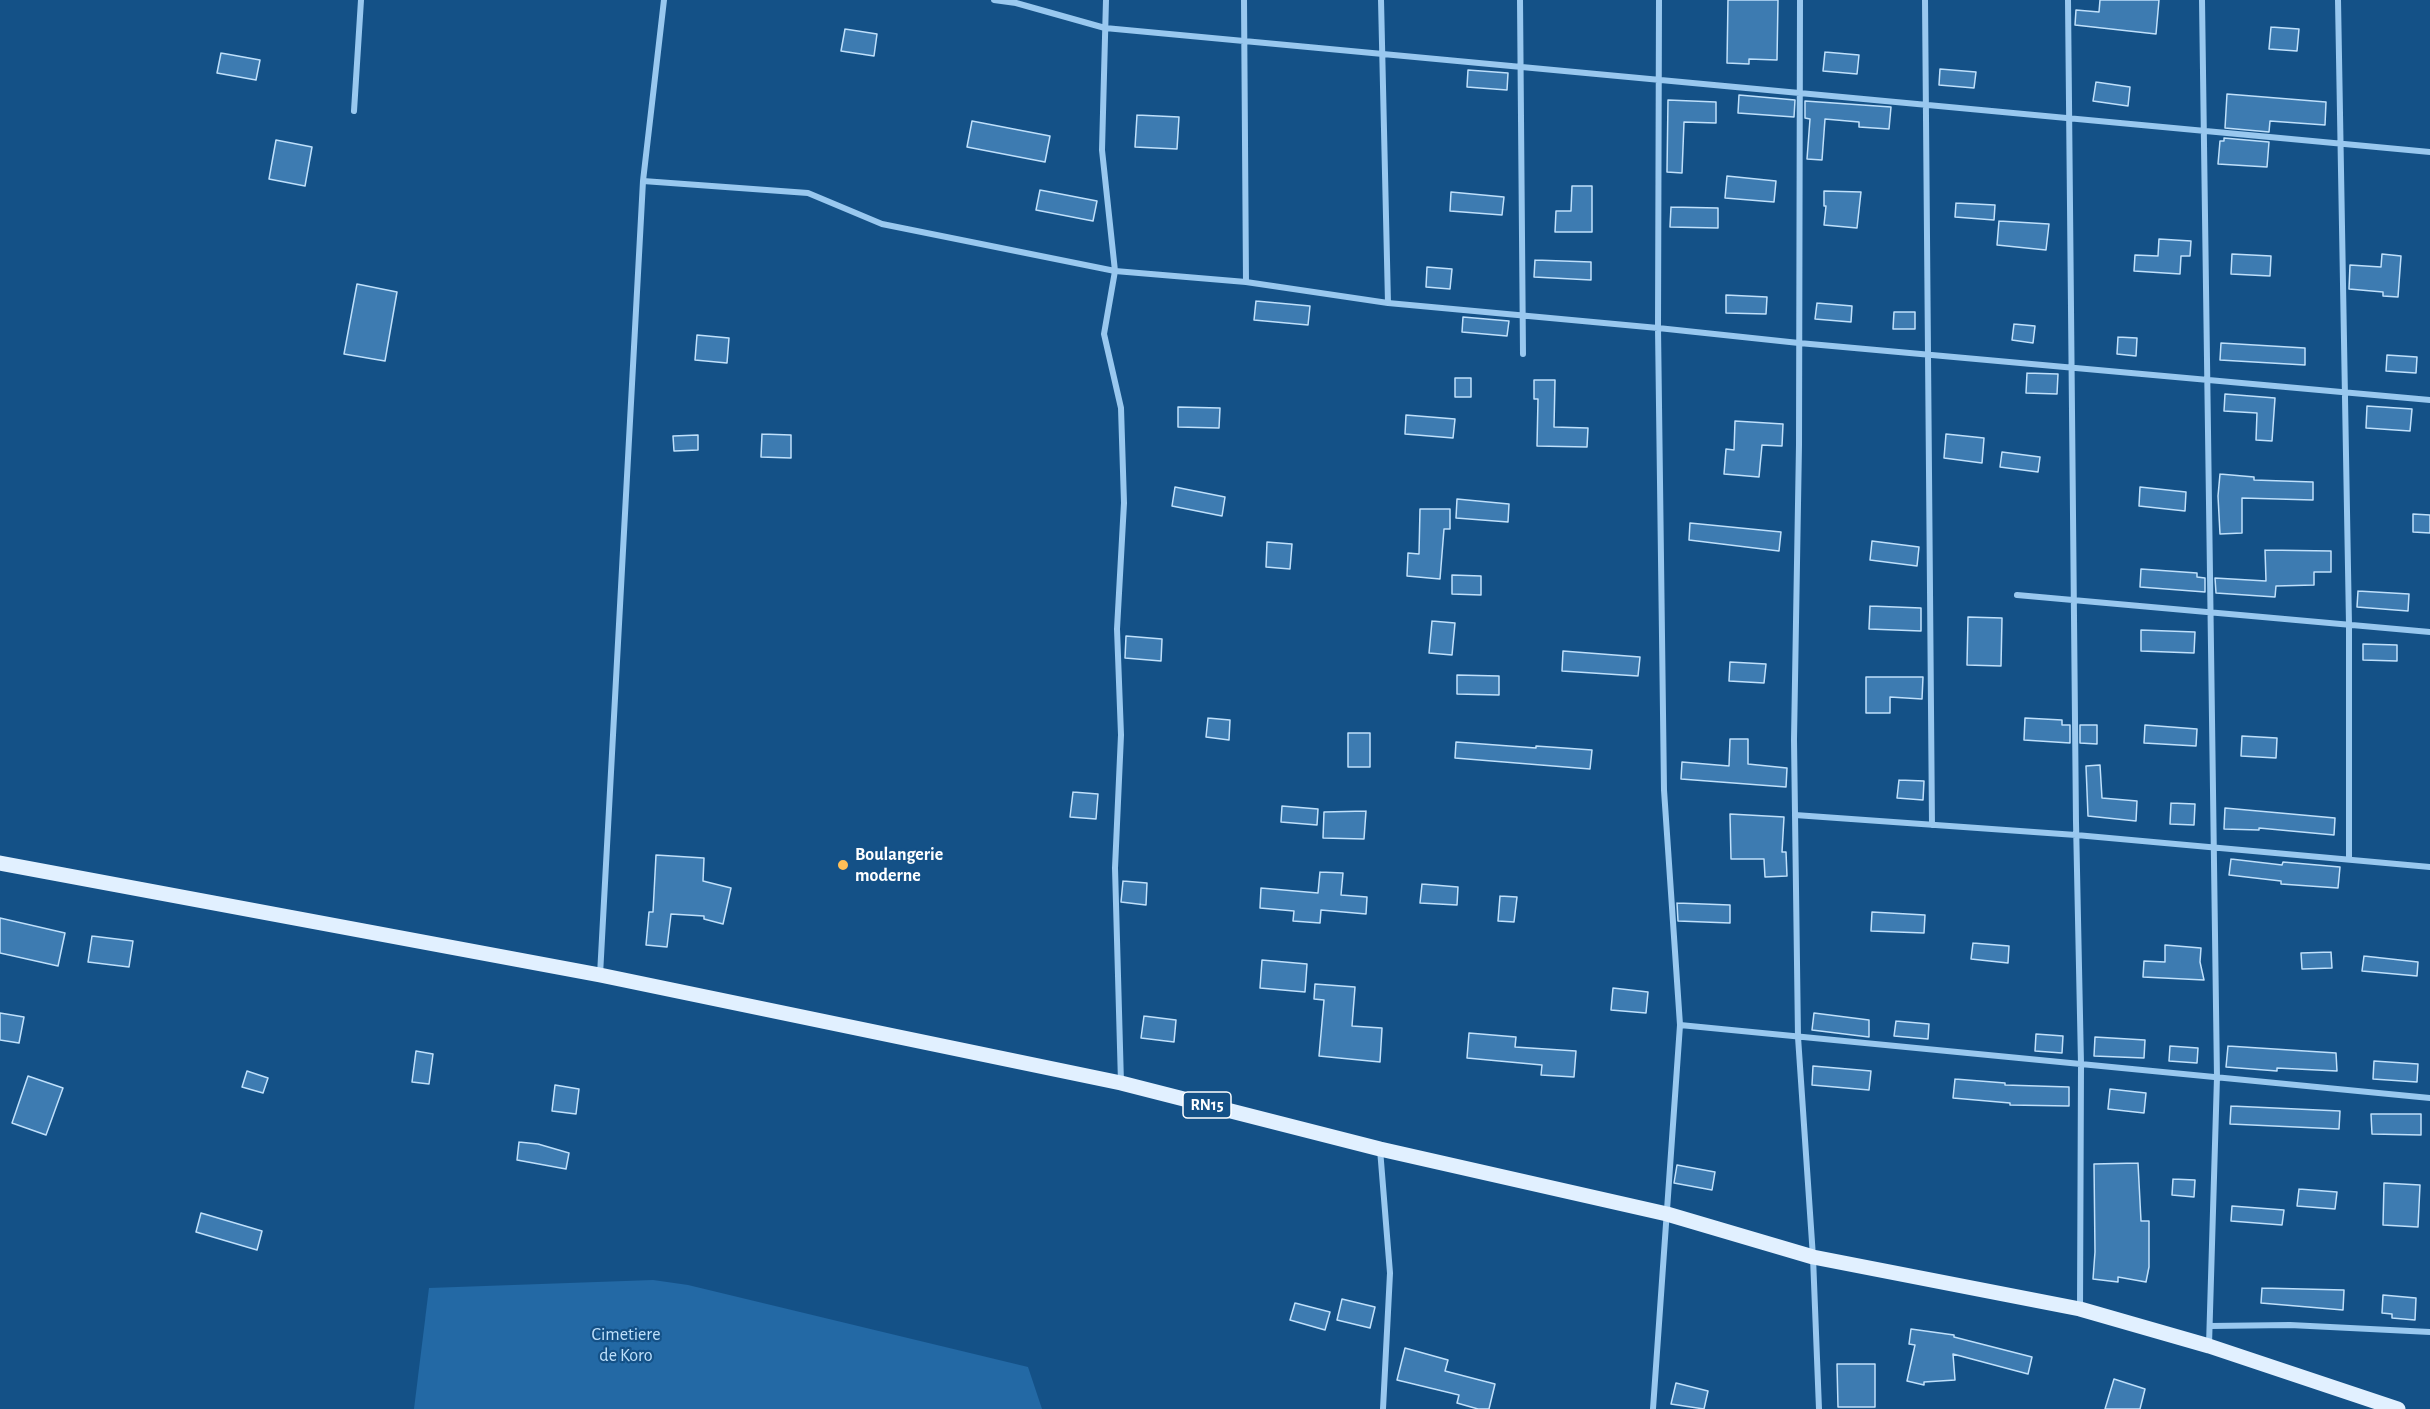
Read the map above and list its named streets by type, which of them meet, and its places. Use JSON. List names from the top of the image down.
{
  "streets": {
    "main road": ["RN15"]
  },
  "parks": ["Cimetiere de Koro"],
  "places": ["Boulangerie moderne"]
}
